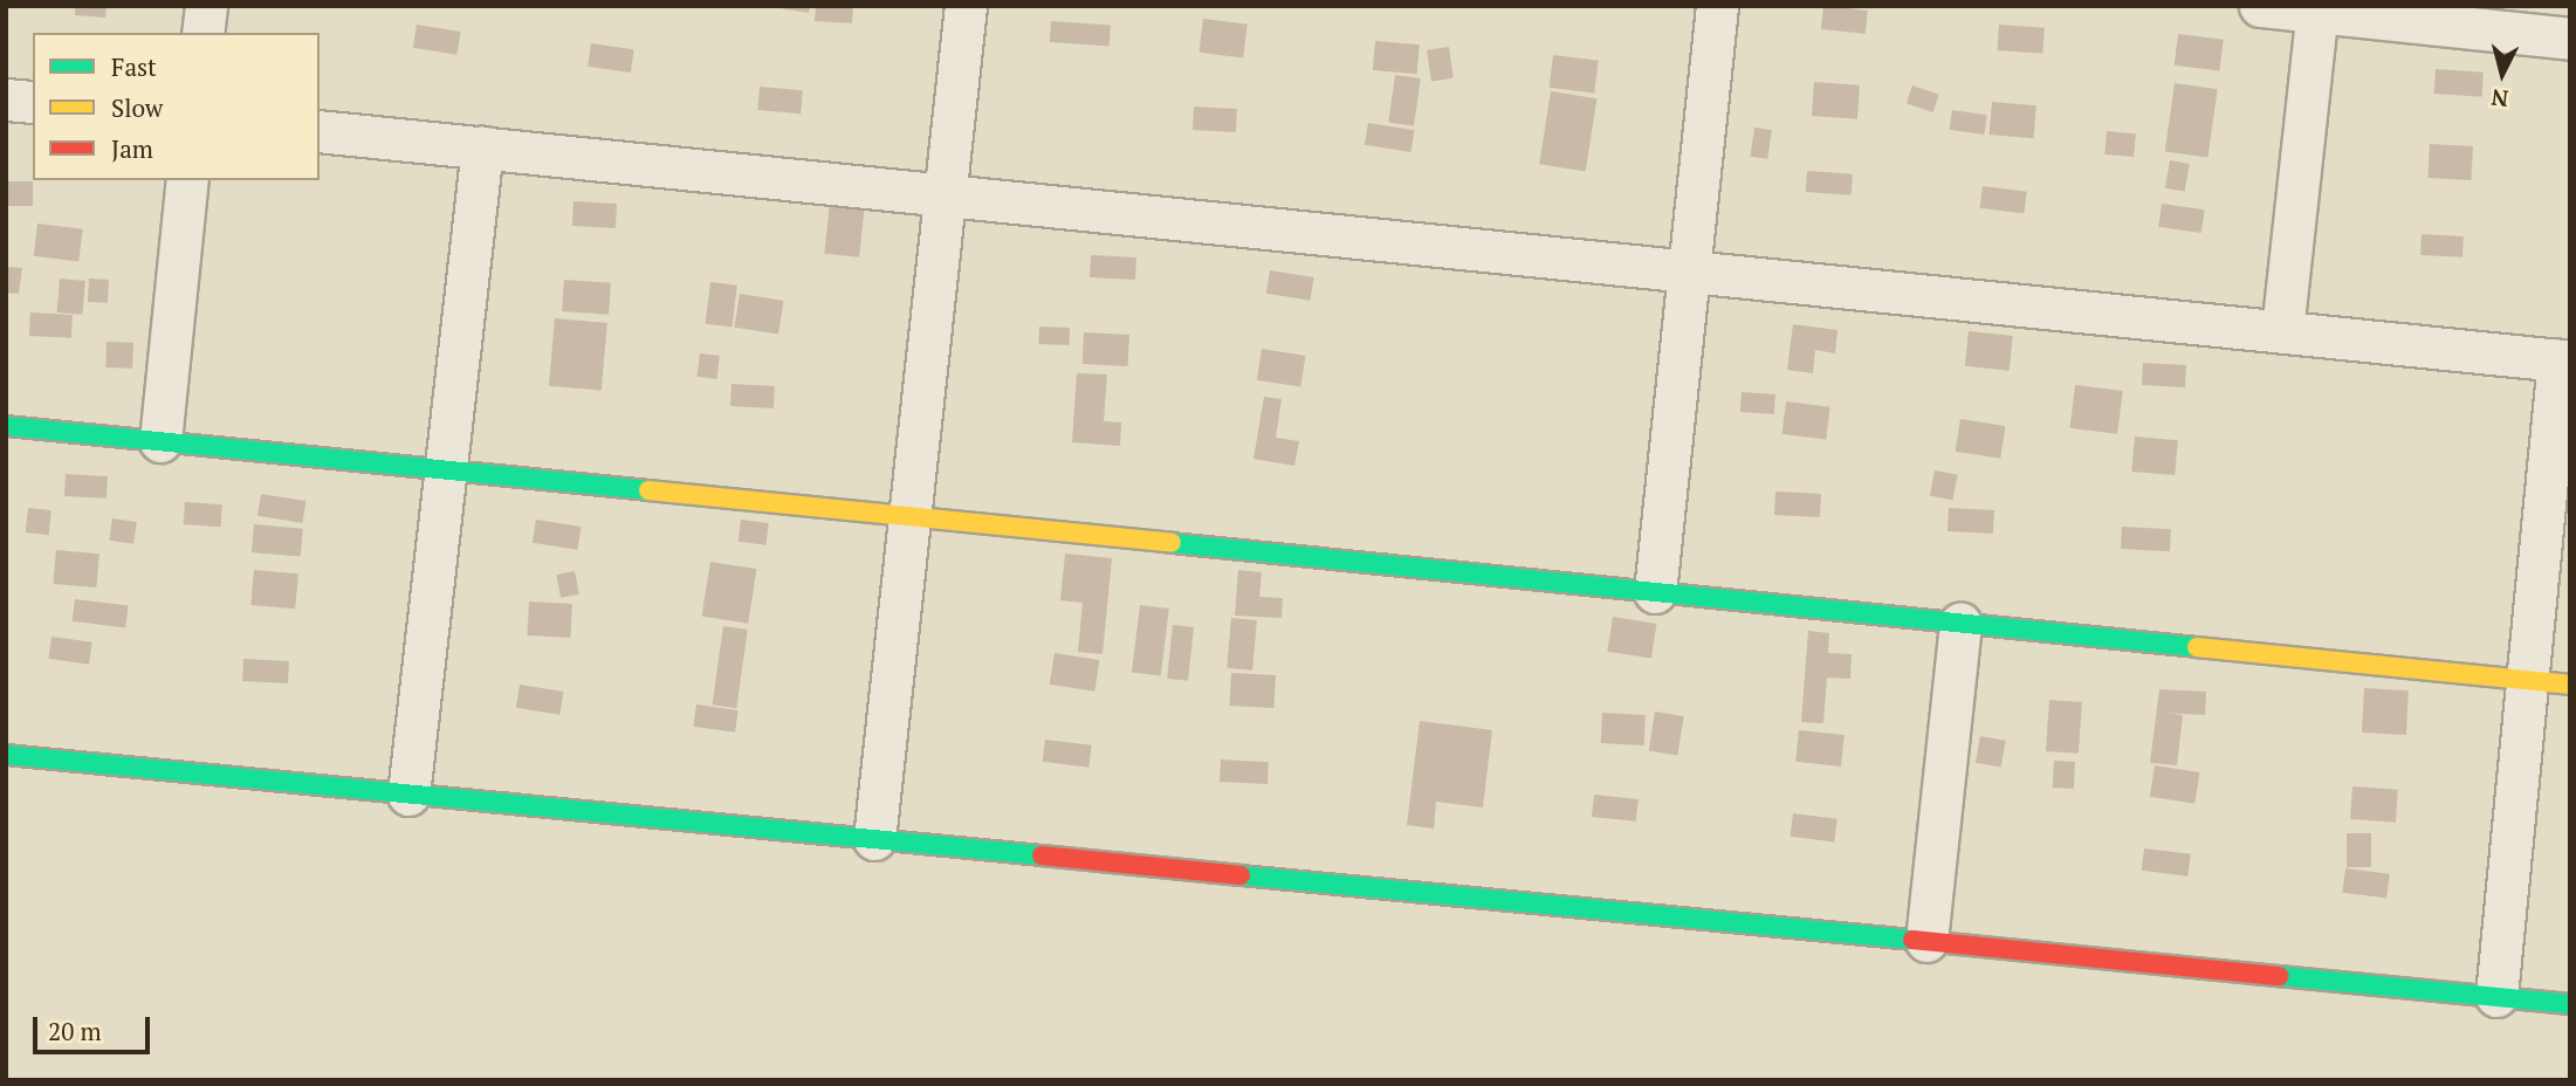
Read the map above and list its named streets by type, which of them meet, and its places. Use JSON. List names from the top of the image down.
{
  "legend": ["Fast", "Slow", "Jam"],
  "scale_bar": "20 m",
  "north": "bottom"
}
